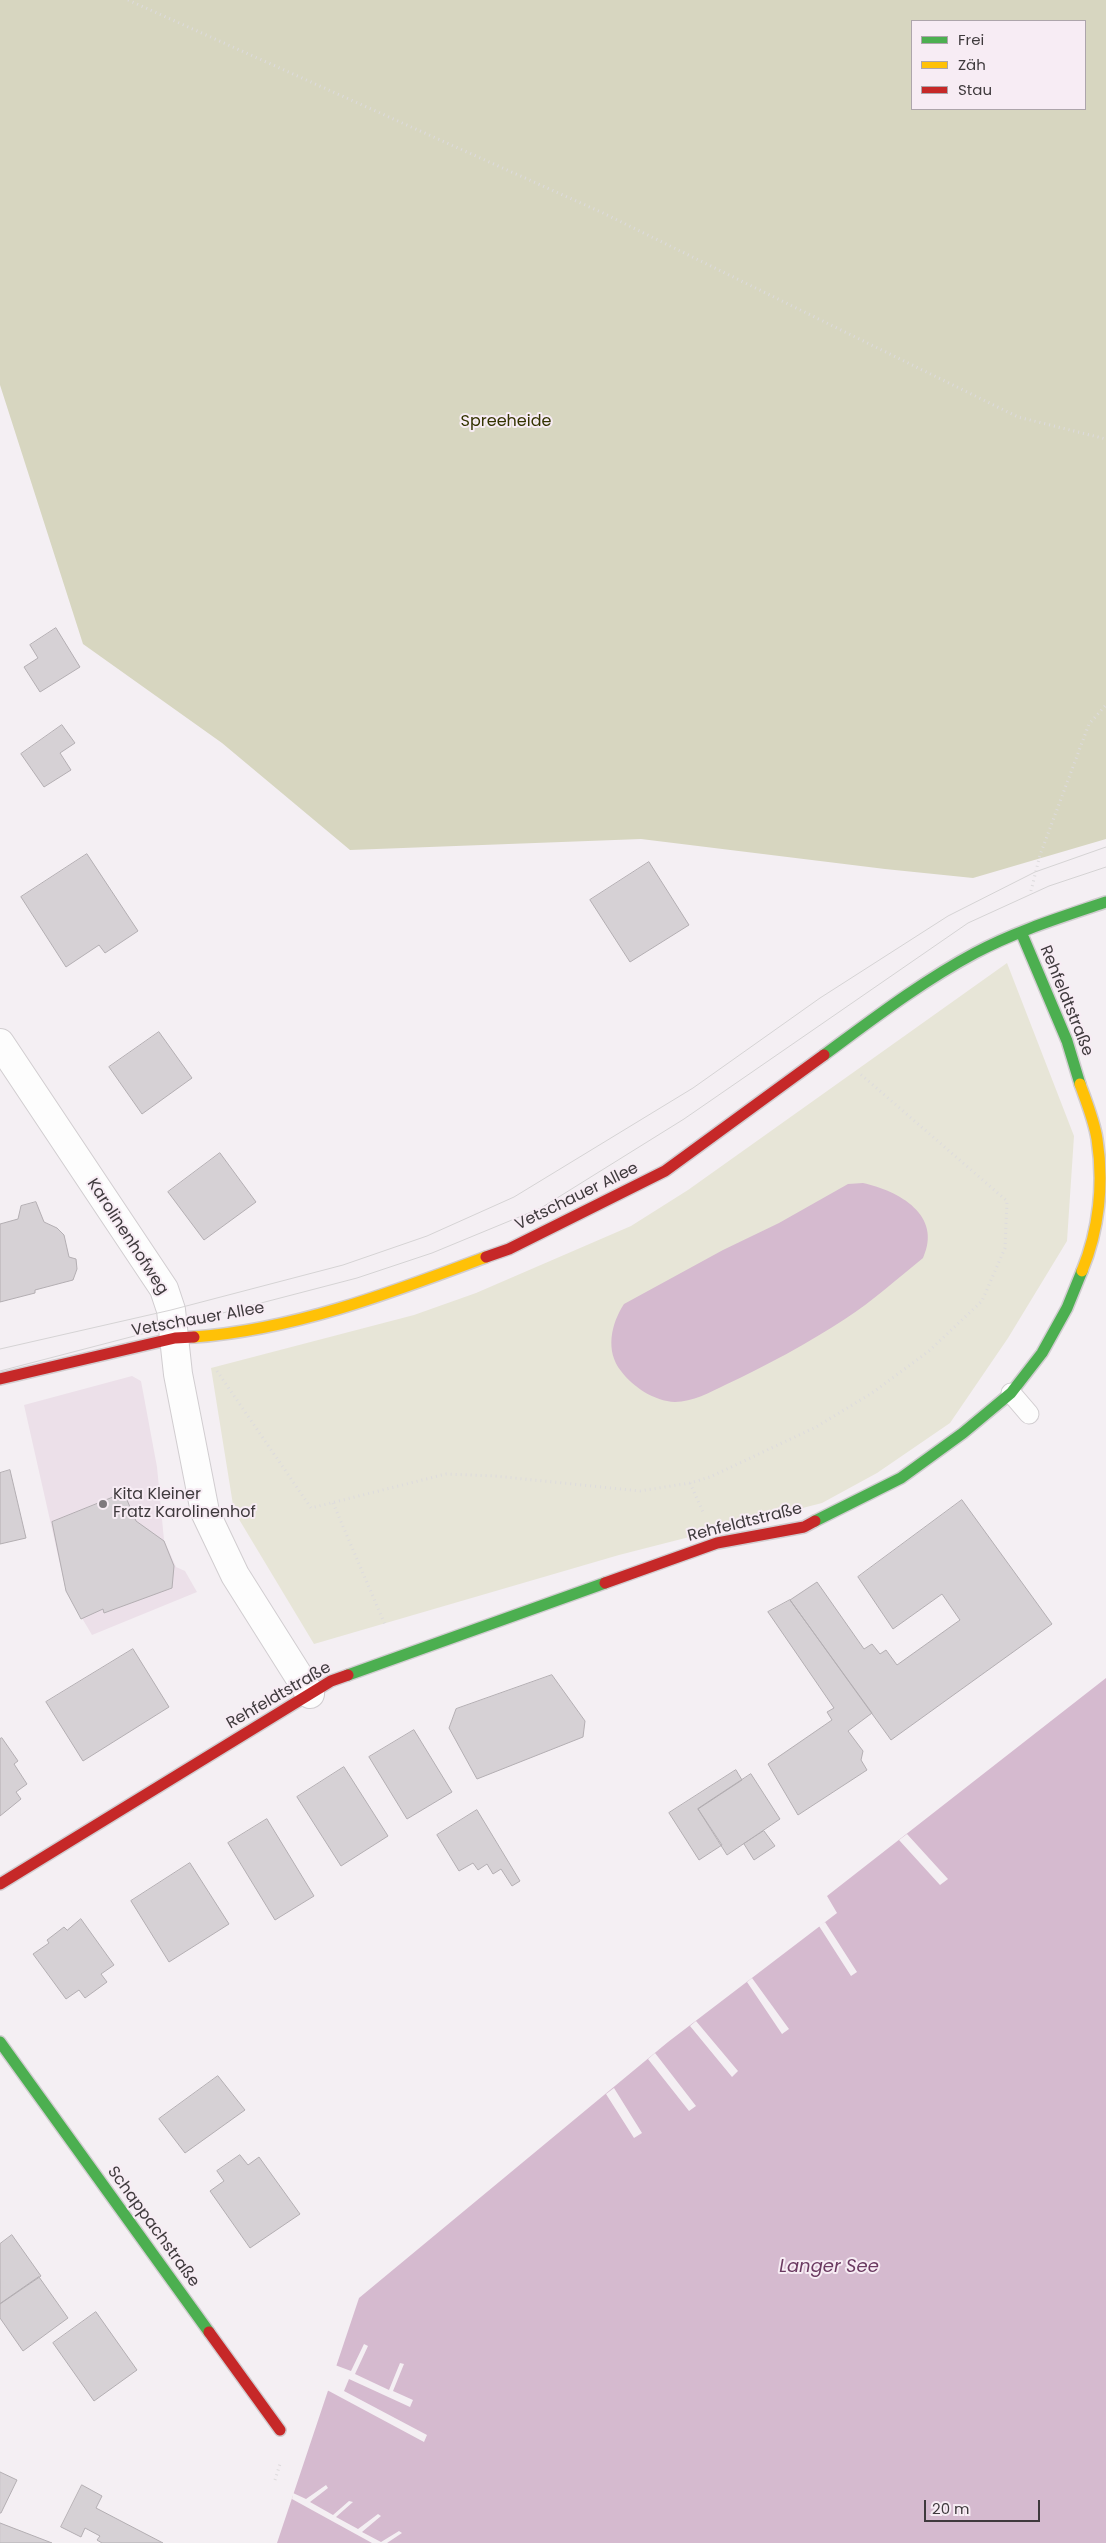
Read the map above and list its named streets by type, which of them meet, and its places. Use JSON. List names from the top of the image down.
{
  "streets": {
    "street": [
      "Rehfeldtstraße",
      "Vetschauer Allee",
      "Karolinenhofweg",
      "Schappachstraße"
    ]
  },
  "crossings": [
    ["Rehfeldtstraße", "Vetschauer Allee"],
    ["Rehfeldtstraße", "Karolinenhofweg"],
    ["Vetschauer Allee", "Karolinenhofweg"]
  ],
  "water": ["Langer See"],
  "parks": ["Spreeheide"],
  "places": ["Kita Kleiner Fratz Karolinenhof"],
  "legend": ["Frei", "Zäh", "Stau"],
  "scale_bar": "20 m"
}
